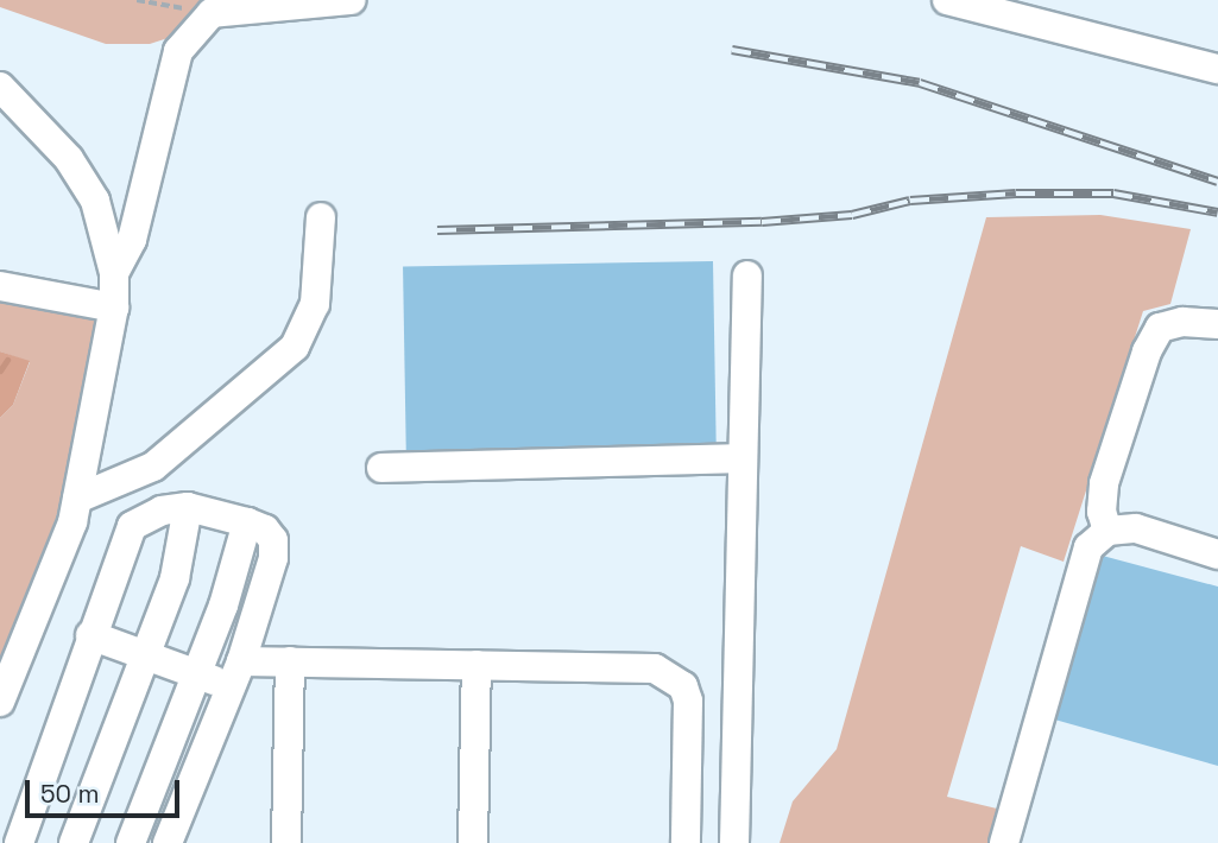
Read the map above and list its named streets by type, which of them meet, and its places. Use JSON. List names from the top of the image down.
{
  "scale_bar": "50 m"
}
